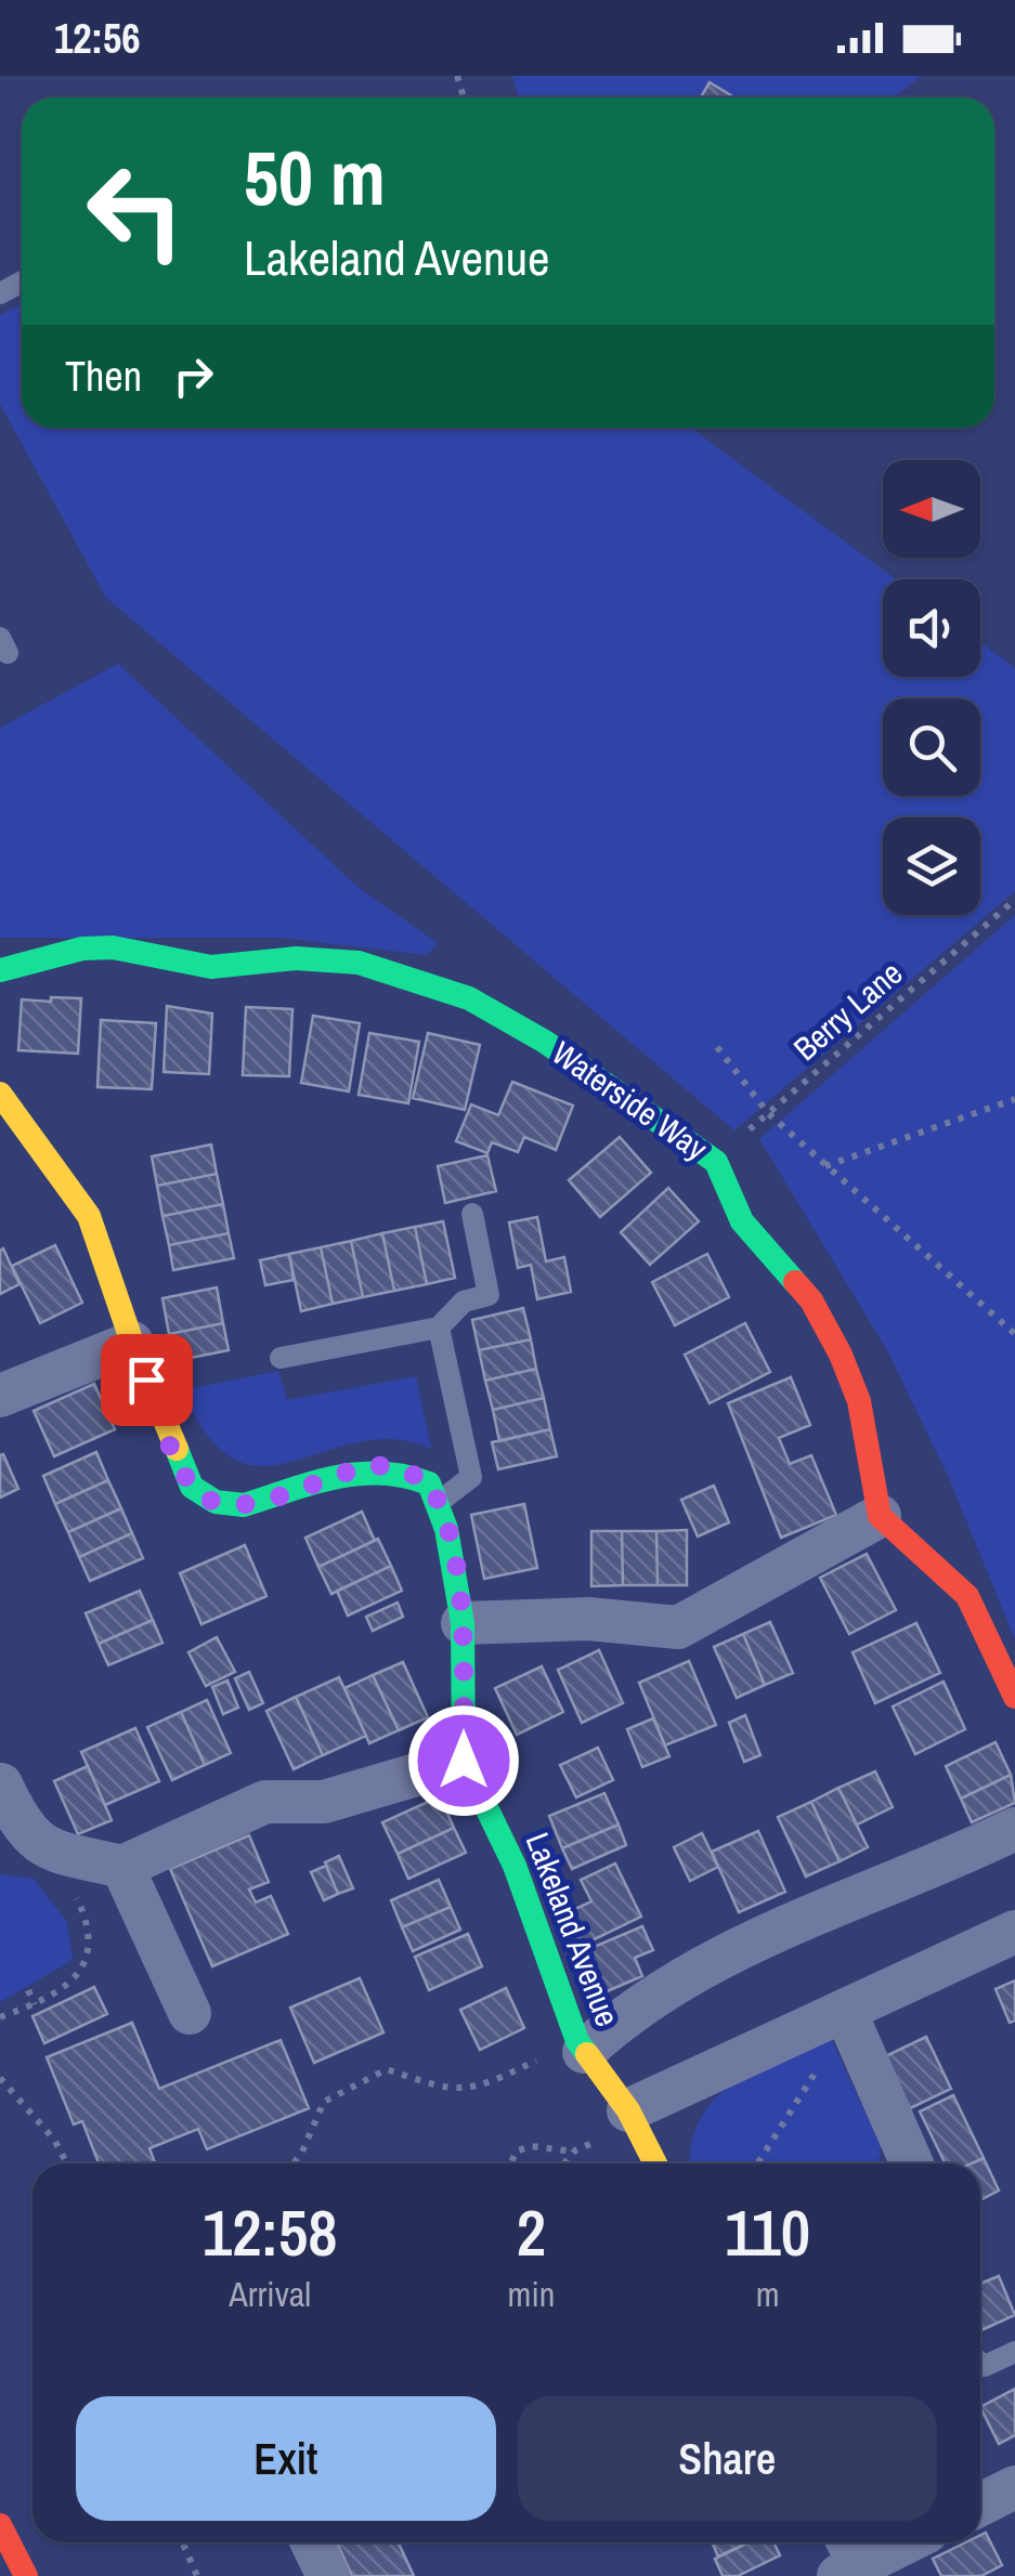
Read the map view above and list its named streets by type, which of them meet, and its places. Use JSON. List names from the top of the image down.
{
  "streets": {
    "main road": ["Waterside Way", "Lakeland Avenue"],
    "path": ["Berry Lane"]
  },
  "crossings": [
    ["Berry Lane", "Waterside Way"]
  ],
  "north": "left",
  "page": {
    "status": "12:56",
    "turn": ["50 m", "Lakeland Avenue"],
    "then": "Then",
    "eta": [
      "12:58",
      "Arrival",
      "2",
      "min",
      "110",
      "m"
    ],
    "buttons": ["Exit", "Share"]
  }
}
